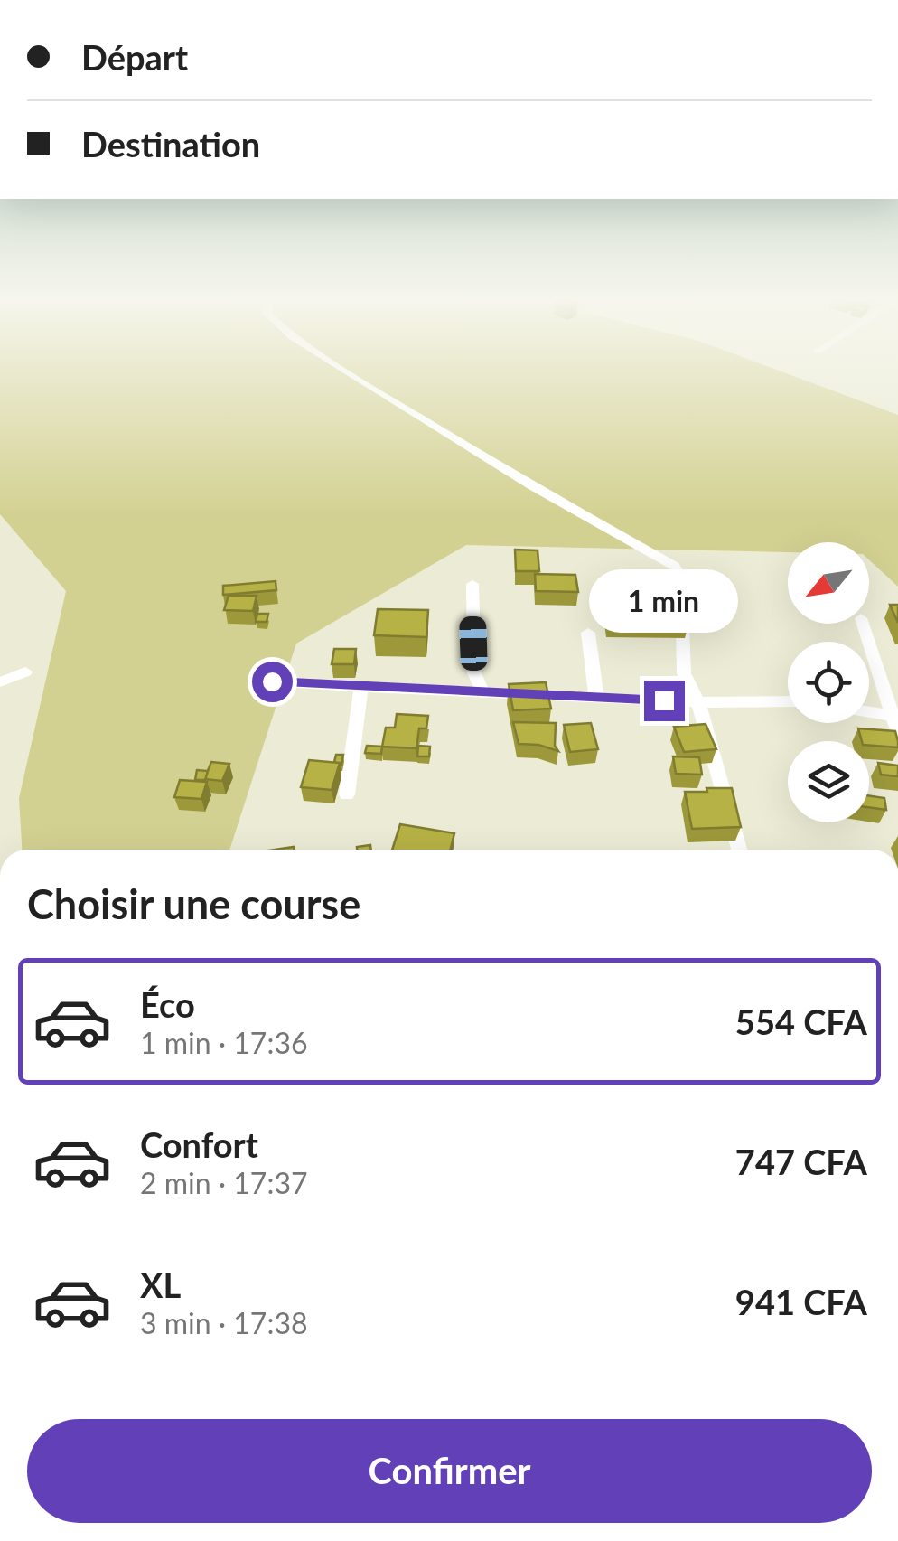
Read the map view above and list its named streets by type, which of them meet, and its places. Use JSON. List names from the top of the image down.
{
  "north": "bottom left",
  "page": {
    "banner": ["Départ", "Destination"],
    "bubble": "1 min",
    "heading": "Choisir une course",
    "list": [
      {
        "name": "Éco",
        "note": "1 min · 17:36",
        "value": "554 CFA"
      },
      {
        "name": "Confort",
        "note": "2 min · 17:37",
        "value": "747 CFA"
      },
      {
        "name": "XL",
        "note": "3 min · 17:38",
        "value": "941 CFA"
      }
    ],
    "buttons": "Confirmer"
  }
}
